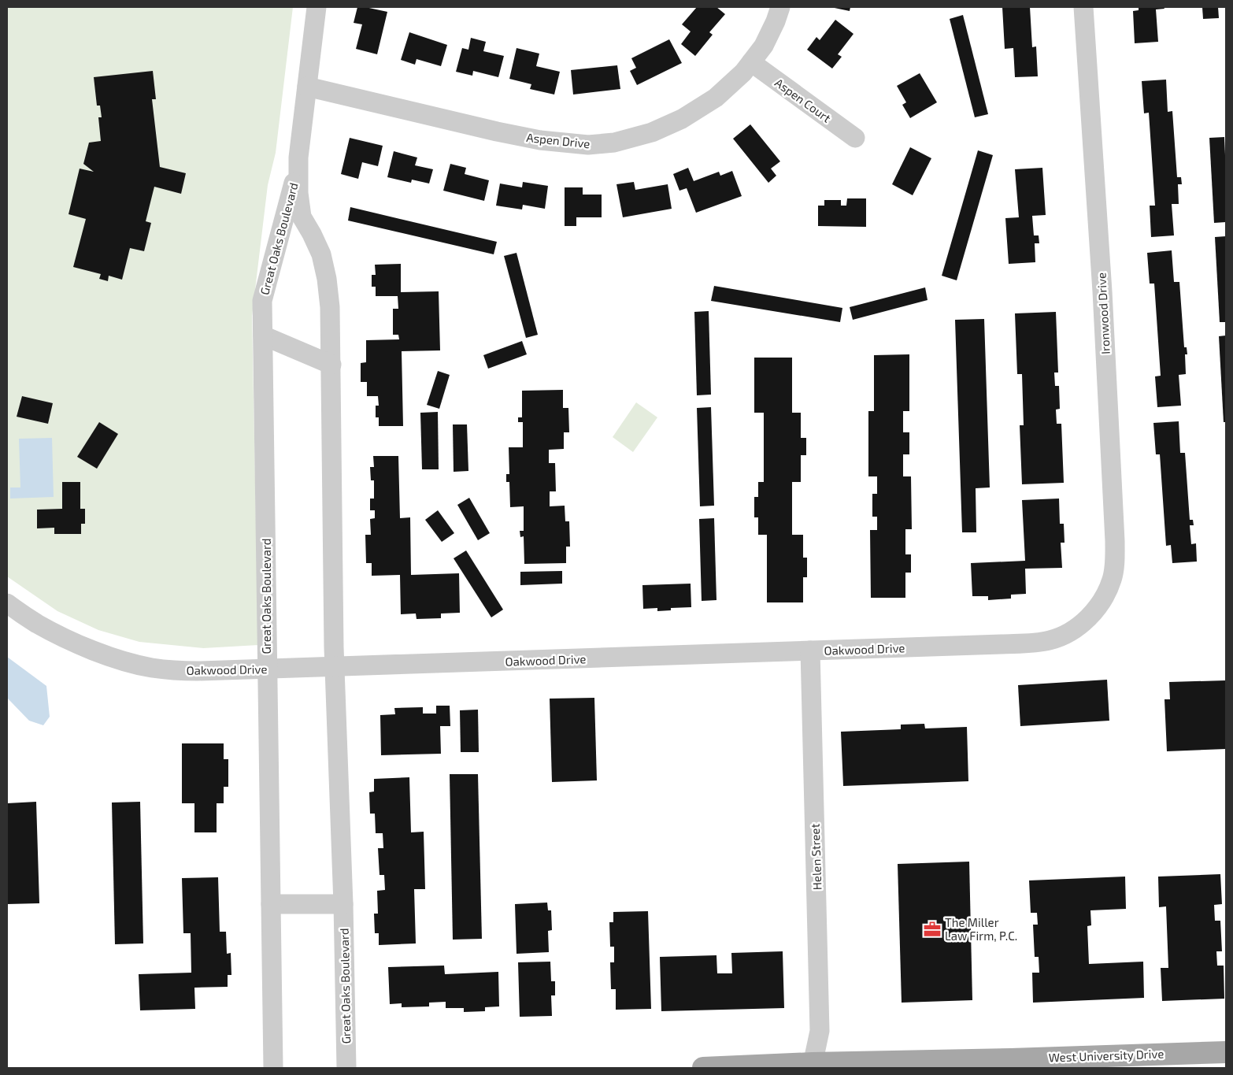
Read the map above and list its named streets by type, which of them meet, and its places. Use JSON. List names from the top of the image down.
{
  "streets": {
    "main road": ["West University Drive"],
    "street": [
      "Aspen Court",
      "Aspen Drive",
      "Great Oaks Boulevard",
      "Ironwood Drive",
      "Oakwood Drive",
      "Helen Street"
    ]
  },
  "crossings": [
    ["Aspen Court", "Aspen Drive"],
    ["Aspen Drive", "Great Oaks Boulevard"],
    ["Great Oaks Boulevard", "Oakwood Drive"],
    ["Ironwood Drive", "Oakwood Drive"],
    ["Oakwood Drive", "Helen Street"],
    ["Helen Street", "West University Drive"]
  ],
  "places": {
    "office": ["The Miller Law Firm, P.C."]
  }
}
